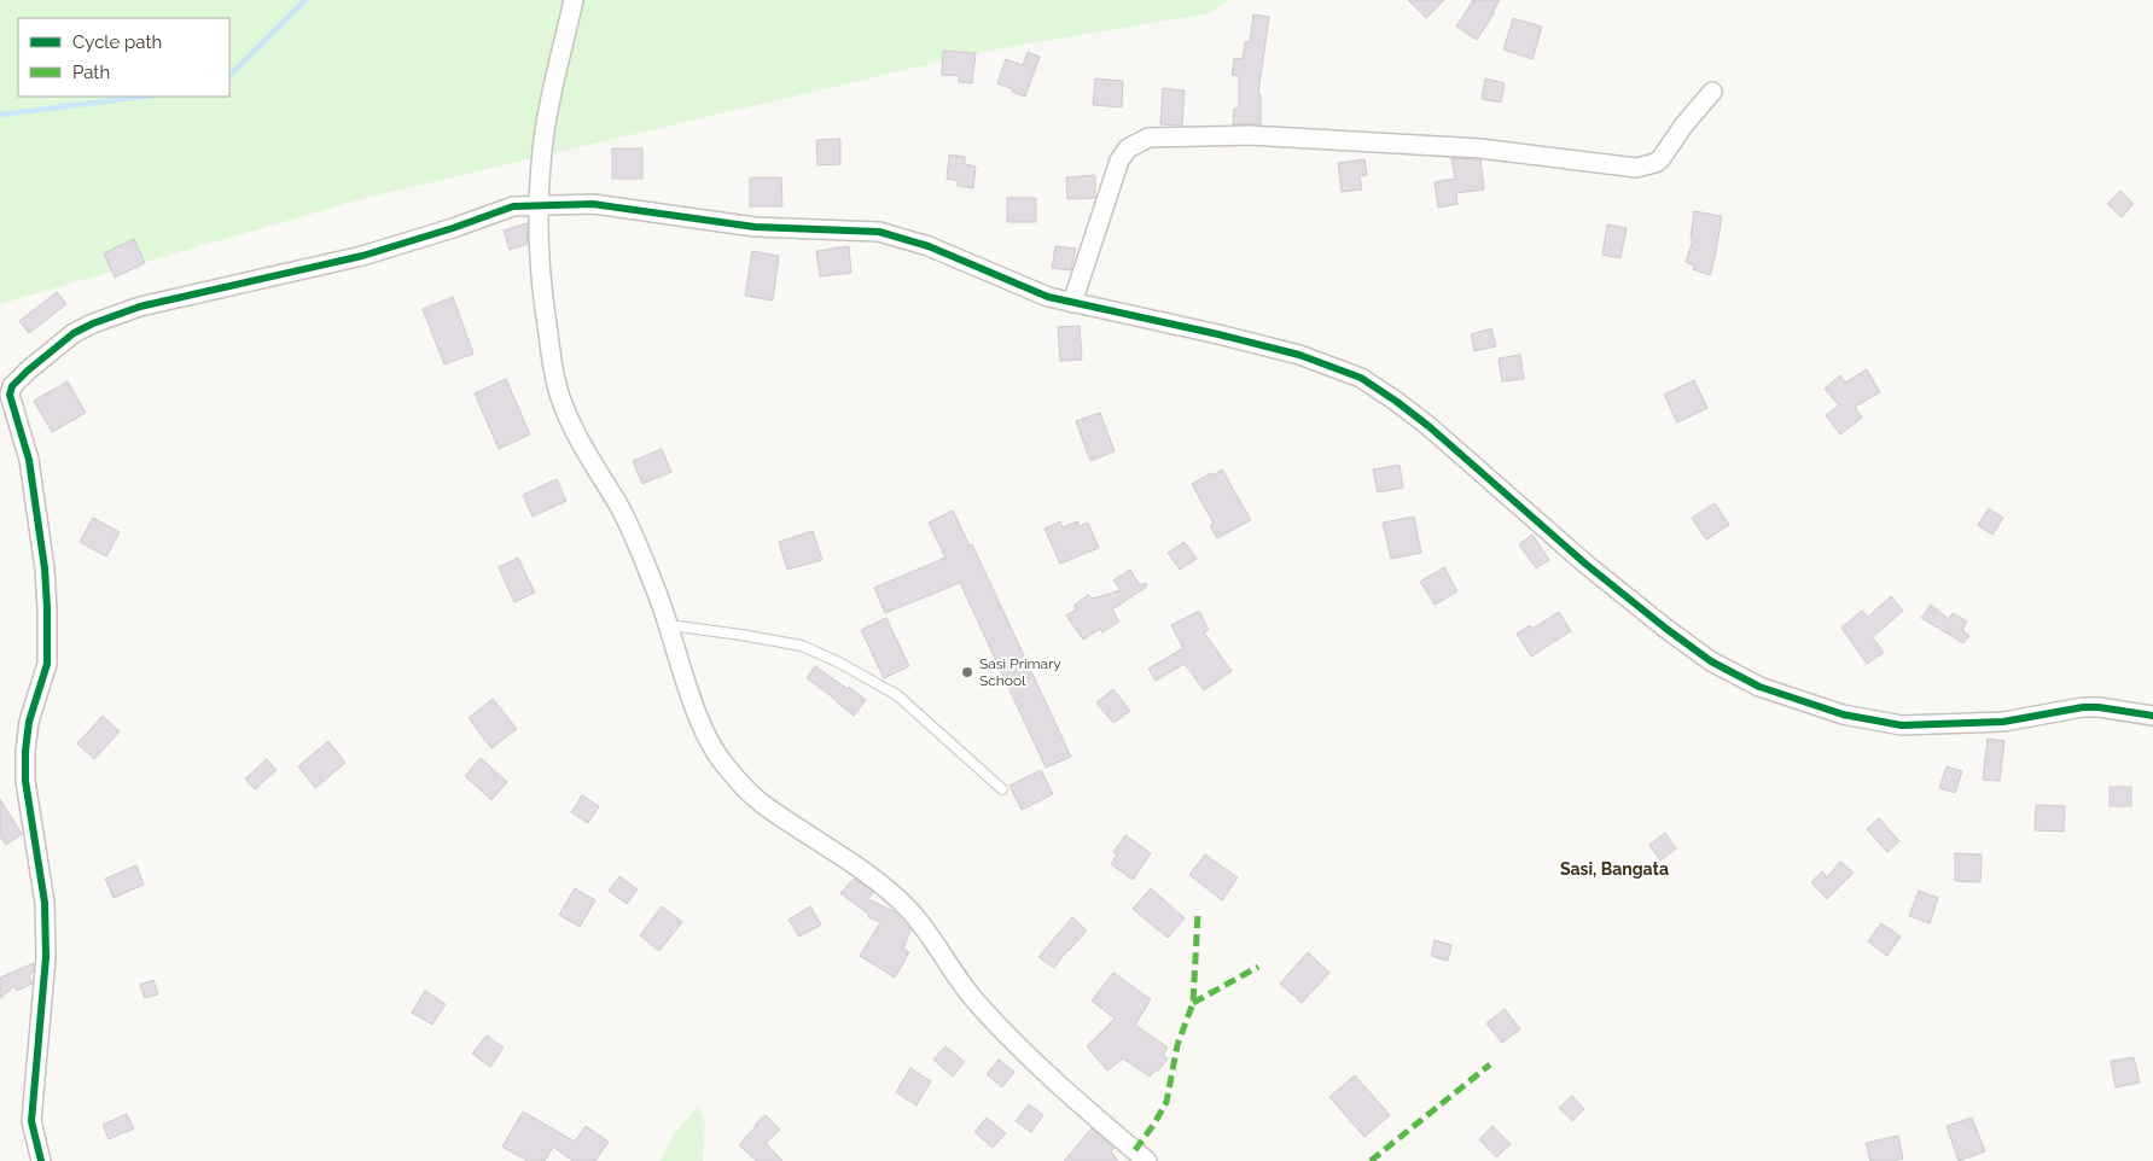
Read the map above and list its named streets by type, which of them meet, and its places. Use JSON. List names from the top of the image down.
{
  "districts": ["Sasi, Bangata"],
  "places": ["Sasi Primary School"],
  "legend": ["Cycle path", "Path"]
}
